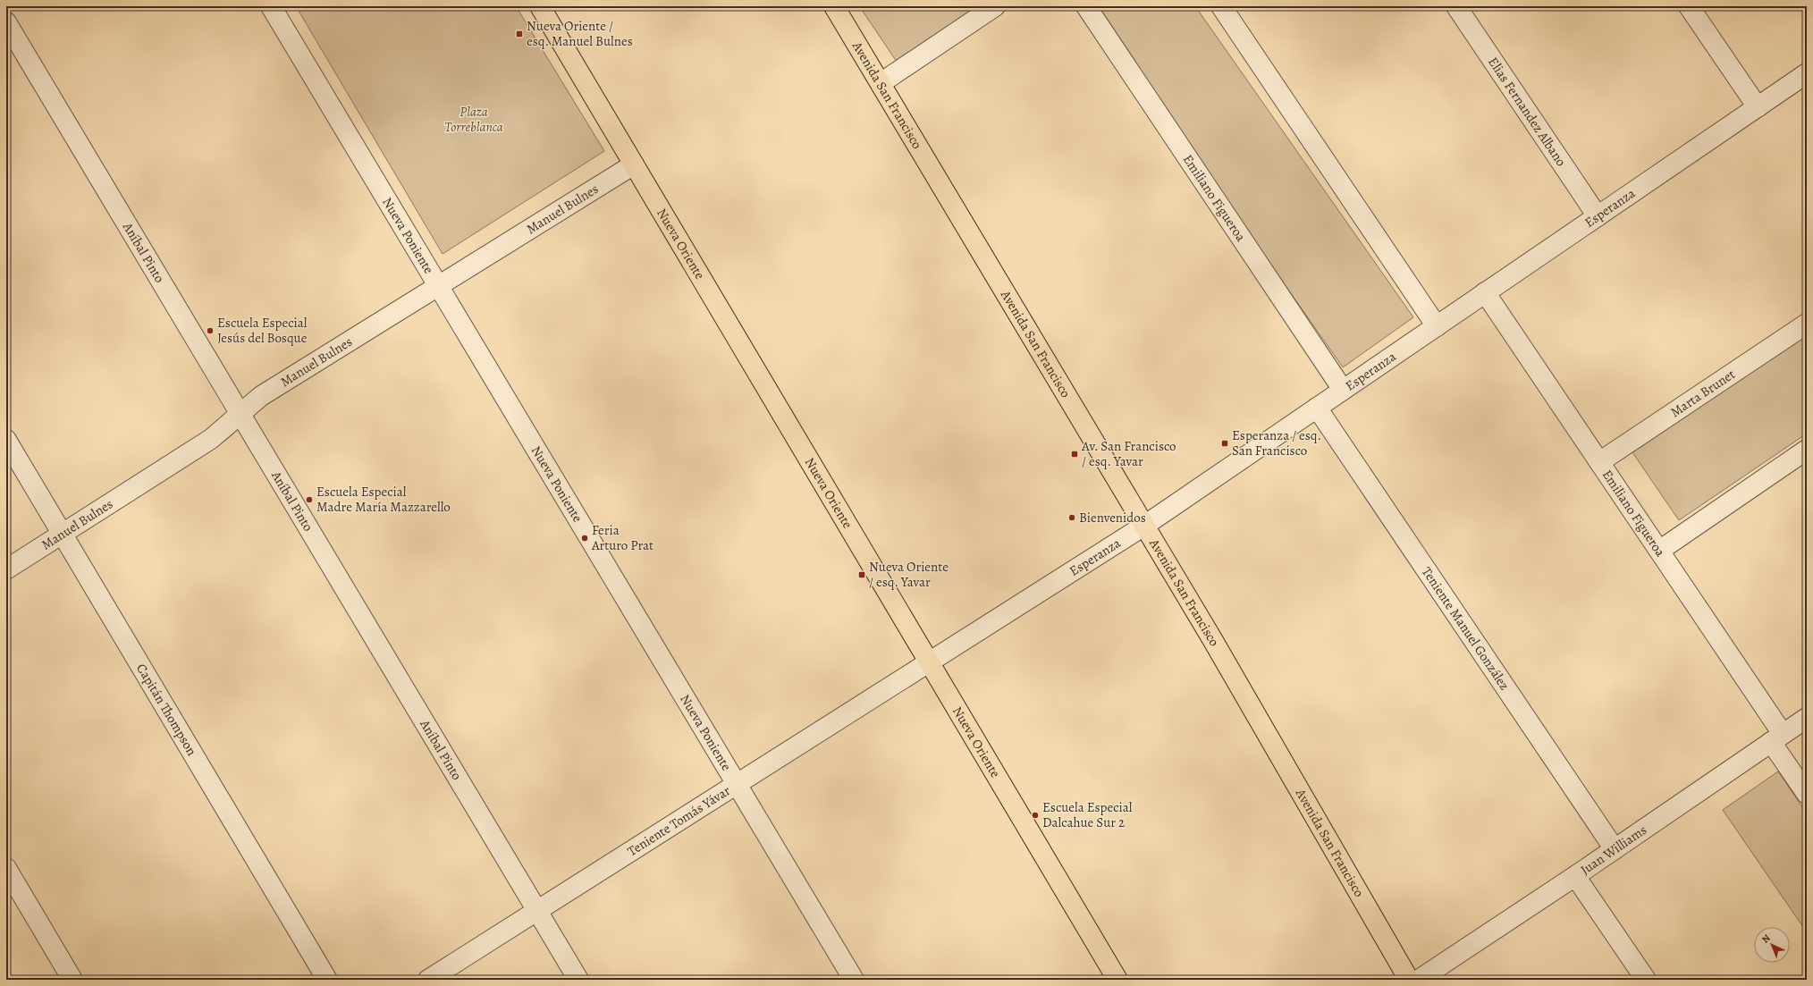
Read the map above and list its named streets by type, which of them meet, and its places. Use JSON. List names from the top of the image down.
{
  "streets": {
    "main road": ["Avenida San Francisco", "Nueva Oriente"],
    "street": [
      "Elias Fernandez Albano",
      "Emiliano Figueroa",
      "Esperanza",
      "Manuel Bulnes",
      "Nueva Poniente",
      "Aníbal Pinto",
      "Marta Brunet",
      "Teniente Manuel González",
      "Capitán Thompson",
      "Teniente Tomás Yávar",
      "Juan Williams"
    ]
  },
  "crossings": [
    ["Avenida San Francisco", "Esperanza"],
    ["Elias Fernandez Albano", "Esperanza"],
    ["Emiliano Figueroa", "Esperanza"],
    ["Emiliano Figueroa", "Marta Brunet"],
    ["Emiliano Figueroa", "Juan Williams"],
    ["Esperanza", "Nueva Oriente"],
    ["Esperanza", "Teniente Manuel González"],
    ["Esperanza", "Teniente Tomás Yávar"],
    ["Manuel Bulnes", "Nueva Poniente"],
    ["Manuel Bulnes", "Nueva Oriente"],
    ["Manuel Bulnes", "Aníbal Pinto"],
    ["Manuel Bulnes", "Capitán Thompson"],
    ["Nueva Poniente", "Teniente Tomás Yávar"],
    ["Nueva Oriente", "Teniente Tomás Yávar"],
    ["Aníbal Pinto", "Teniente Tomás Yávar"],
    ["Teniente Manuel González", "Juan Williams"]
  ],
  "parks": ["Plaza Torreblanca"],
  "places": {
    "transit": [
      "Nueva Oriente / esq. Manuel Bulnes",
      "Esperanza / esq. San Francisco",
      "Av. San Francisco / esq. Yavar",
      "Nueva Oriente / esq. Yavar"
    ],
    "other": [
      "Escuela Especial Jesús del Bosque",
      "Escuela Especial Madre María Mazzarello",
      "Bienvenidos",
      "Feria Arturo Prat",
      "Escuela Especial Dalcahue Sur 2"
    ]
  },
  "north": "top left"
}
